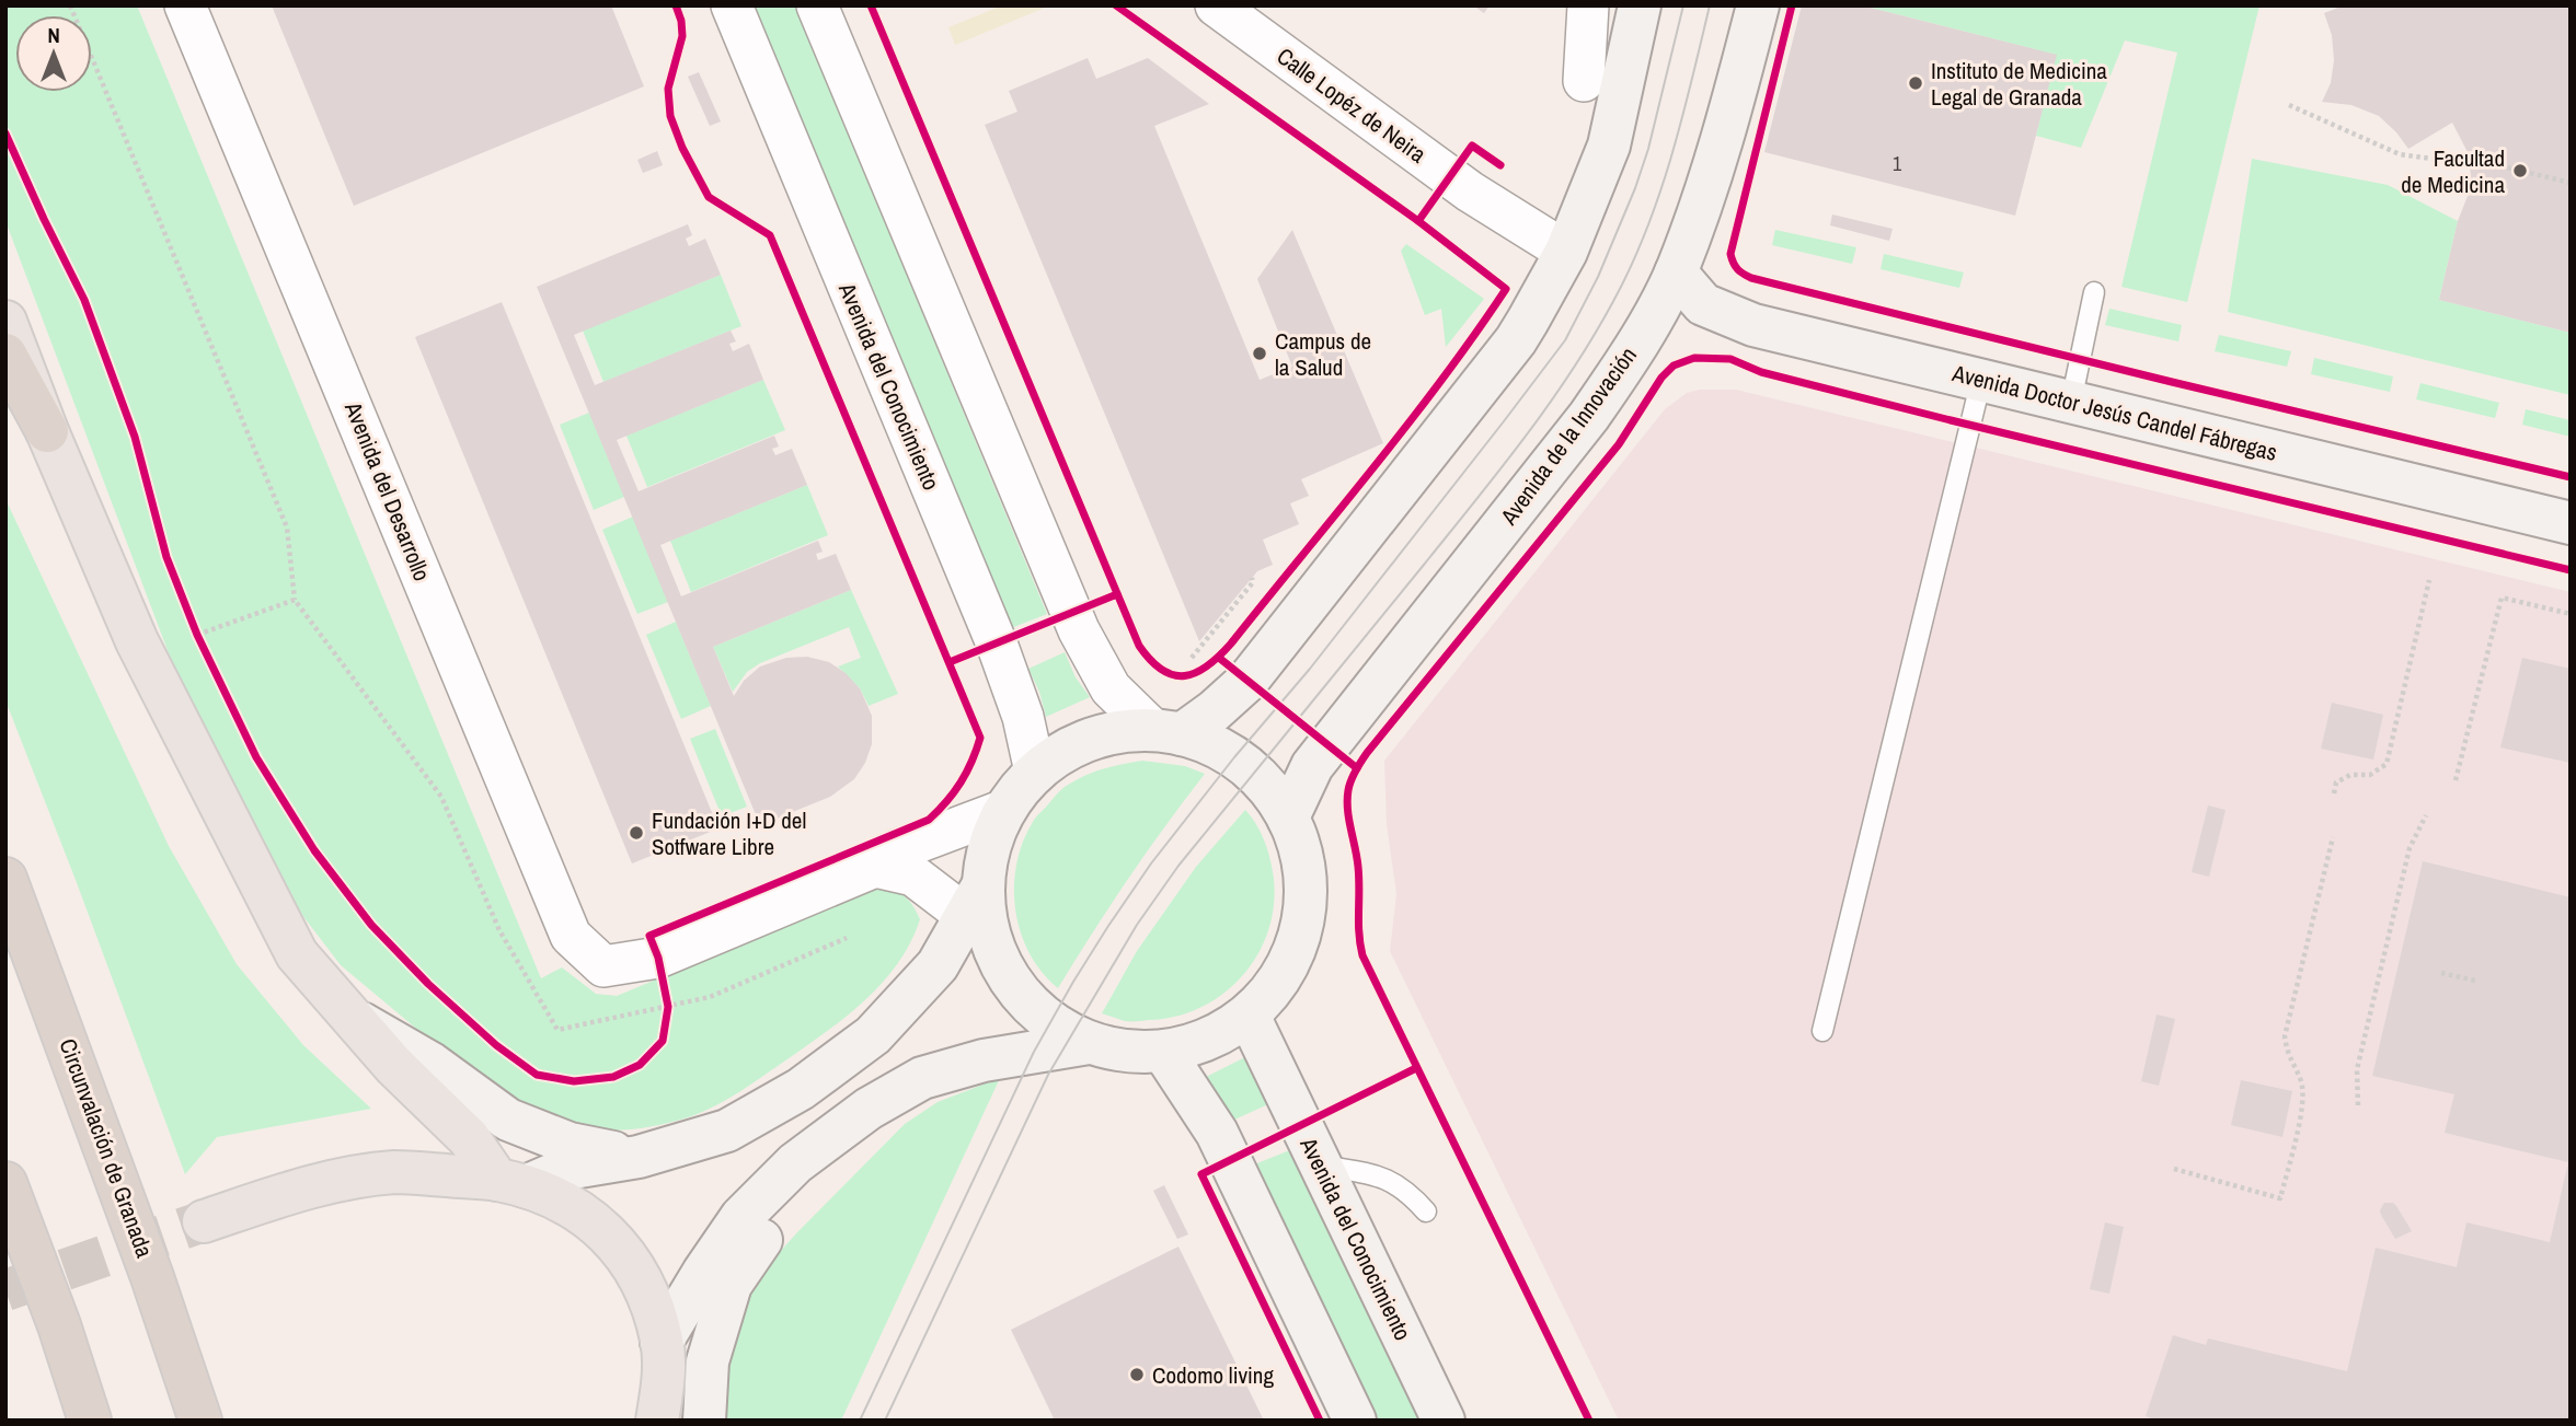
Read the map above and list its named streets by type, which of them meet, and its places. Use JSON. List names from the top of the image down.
{
  "streets": {
    "highway": ["Circunvalación de Granada"],
    "main road": ["Avenida del Conocimiento", "Avenida Doctor Jesús Candel Fábregas", "Avenida de la Innovación"],
    "street": ["Calle Lopéz de Neira", "Avenida del Desarrollo"]
  },
  "crossings": [
    ["Avenida Doctor Jesús Candel Fábregas", "Avenida de la Innovación"]
  ],
  "places": [
    "Instituto de Medicina Legal de Granada",
    "Facultad de Medicina",
    "Campus de la Salud",
    "Fundación I+D del Sotfware Libre",
    "Codomo living"
  ],
  "house_numbers": ["1"],
  "north": "top"
}
